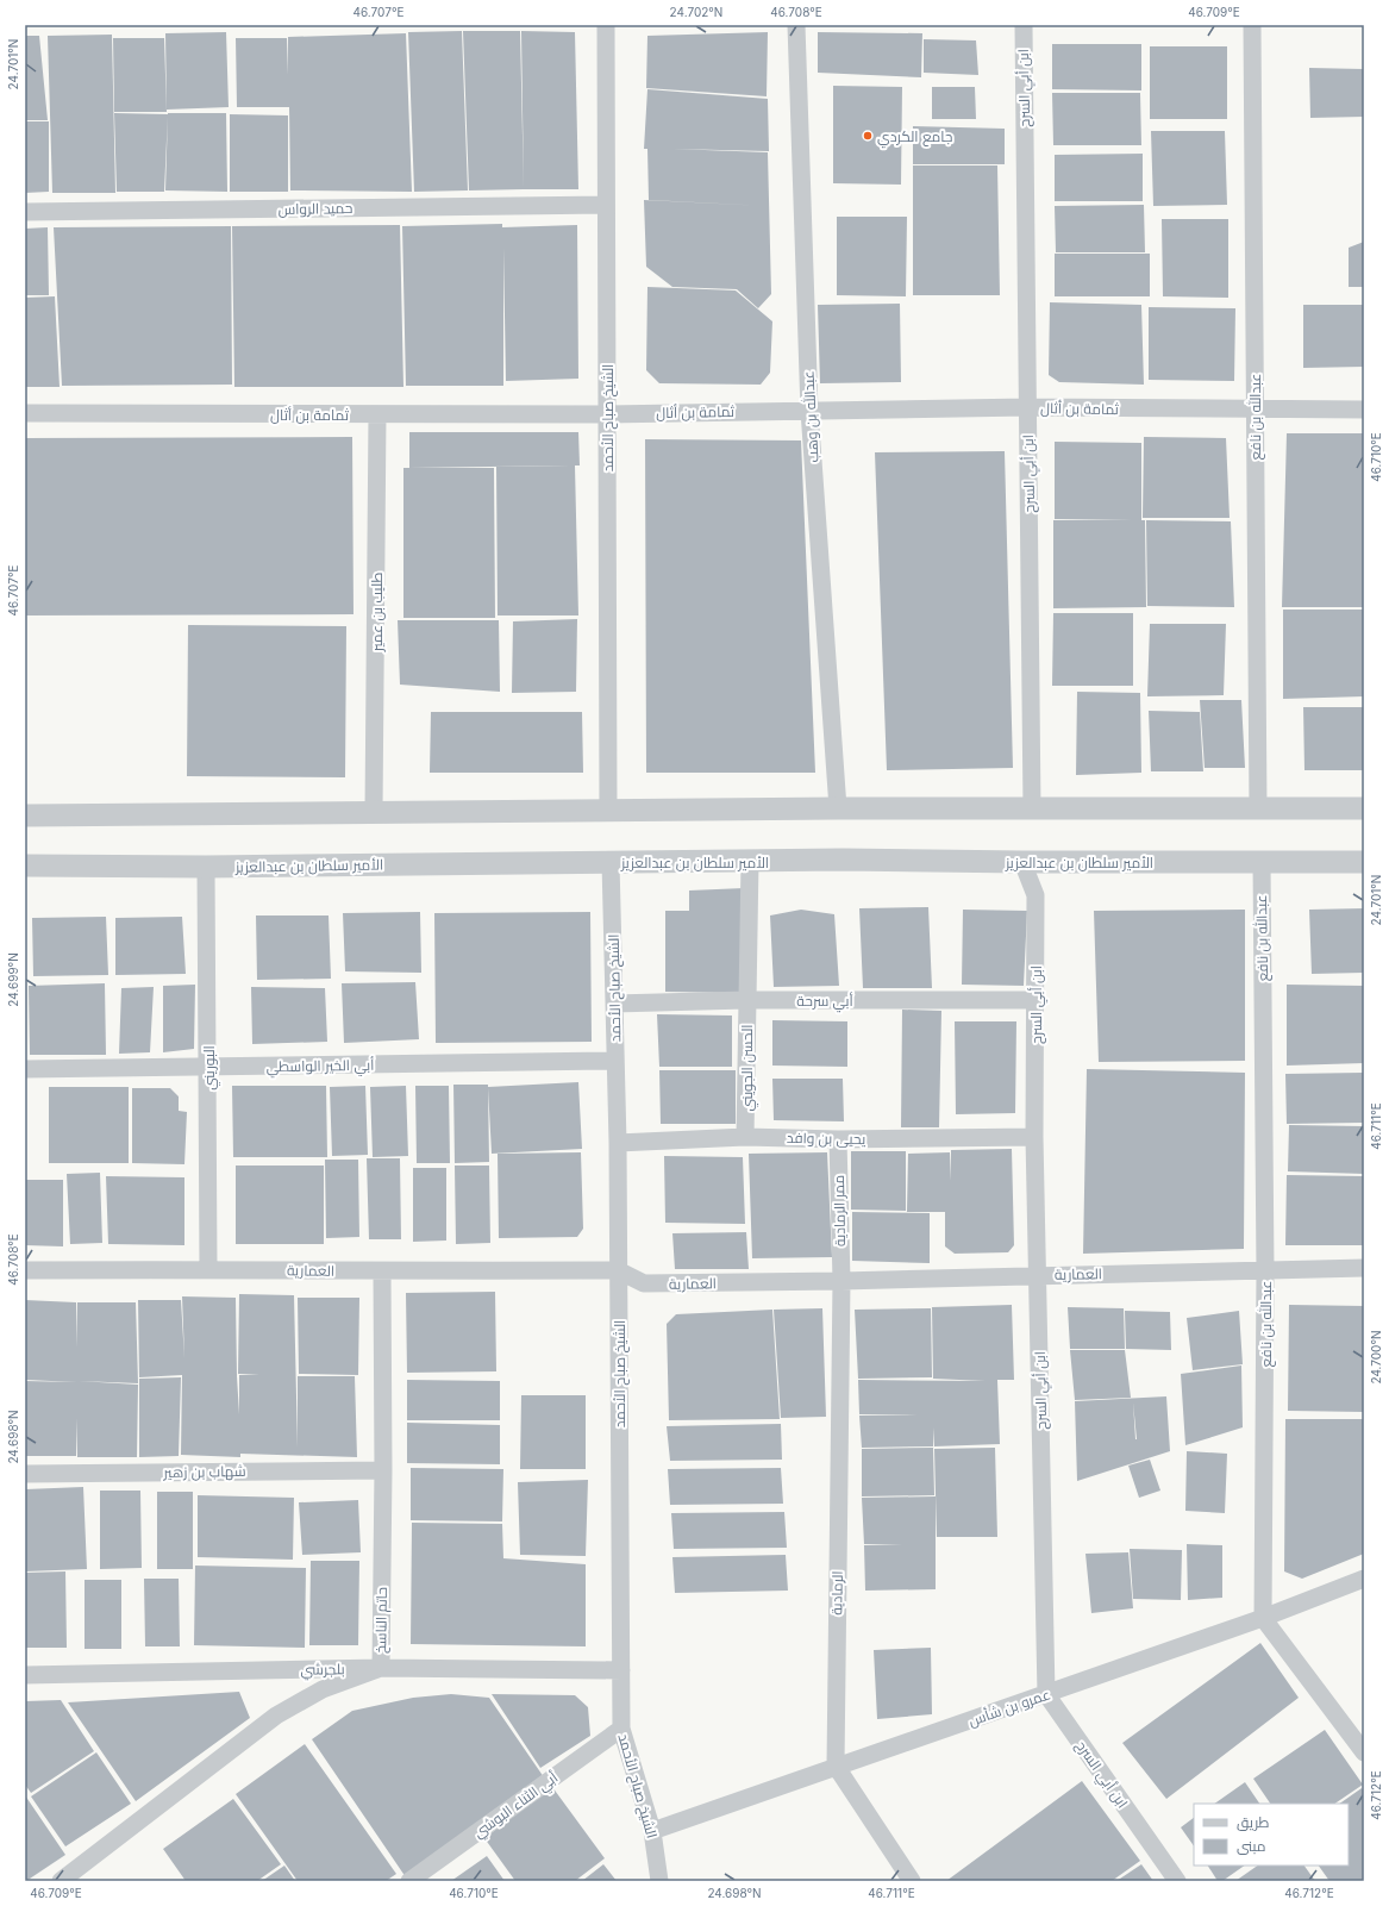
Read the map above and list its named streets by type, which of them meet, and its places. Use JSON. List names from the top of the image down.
{
  "streets": {
    "street": [
      "ابن أبي السرح",
      "حميد الرواس",
      "ثمامة بن أثال",
      "عبدالله بن وهب",
      "عبدالله بن نافع",
      "الشيخ صباح الأحمد",
      "طليب بن عمير",
      "الأمير سلطان بن عبدالعزيز",
      "أبي سرحة",
      "أبي الخير الواسطي",
      "البوريني",
      "الحسن الجويني",
      "يحيى بن وافد",
      "ممر الرمادية",
      "العمارية",
      "شهاب بن زهير",
      "الرمادية",
      "حاتم الناسخ",
      "بلجرشي",
      "عمرو بن شأس",
      "أبي الثناء البوشي"
    ]
  },
  "crossings": [
    ["ابن أبي السرح", "ثمامة بن أثال"],
    ["ابن أبي السرح", "الأمير سلطان بن عبدالعزيز"],
    ["ابن أبي السرح", "أبي سرحة"],
    ["ابن أبي السرح", "يحيى بن وافد"],
    ["ابن أبي السرح", "العمارية"],
    ["ابن أبي السرح", "عمرو بن شأس"],
    ["حميد الرواس", "الشيخ صباح الأحمد"],
    ["ثمامة بن أثال", "عبدالله بن وهب"],
    ["ثمامة بن أثال", "عبدالله بن نافع"],
    ["ثمامة بن أثال", "الشيخ صباح الأحمد"],
    ["ثمامة بن أثال", "طليب بن عمير"],
    ["عبدالله بن نافع", "الأمير سلطان بن عبدالعزيز"],
    ["عبدالله بن نافع", "العمارية"],
    ["عبدالله بن نافع", "عمرو بن شأس"],
    ["الشيخ صباح الأحمد", "الأمير سلطان بن عبدالعزيز"],
    ["الشيخ صباح الأحمد", "أبي سرحة"],
    ["الشيخ صباح الأحمد", "أبي الخير الواسطي"],
    ["الشيخ صباح الأحمد", "يحيى بن وافد"],
    ["الشيخ صباح الأحمد", "العمارية"],
    ["الشيخ صباح الأحمد", "بلجرشي"],
    ["الشيخ صباح الأحمد", "عمرو بن شأس"],
    ["الشيخ صباح الأحمد", "أبي الثناء البوشي"],
    ["الأمير سلطان بن عبدالعزيز", "البوريني"],
    ["الأمير سلطان بن عبدالعزيز", "الحسن الجويني"],
    ["أبي سرحة", "الحسن الجويني"],
    ["أبي الخير الواسطي", "البوريني"],
    ["البوريني", "العمارية"],
    ["الحسن الجويني", "يحيى بن وافد"],
    ["يحيى بن وافد", "ممر الرمادية"],
    ["ممر الرمادية", "العمارية"],
    ["ممر الرمادية", "الرمادية"],
    ["العمارية", "الرمادية"],
    ["العمارية", "حاتم الناسخ"],
    ["شهاب بن زهير", "حاتم الناسخ"],
    ["الرمادية", "عمرو بن شأس"],
    ["حاتم الناسخ", "بلجرشي"]
  ],
  "places": ["جامع الكردي"],
  "legend": ["طريق", "مبنى"],
  "coordinates": [
    "46.707°E",
    "24.702°N",
    "46.708°E",
    "46.709°E",
    "24.701°N",
    "46.710°E",
    "24.699°N",
    "46.711°E",
    "24.700°N",
    "24.698°N",
    "46.712°E"
  ]
}
